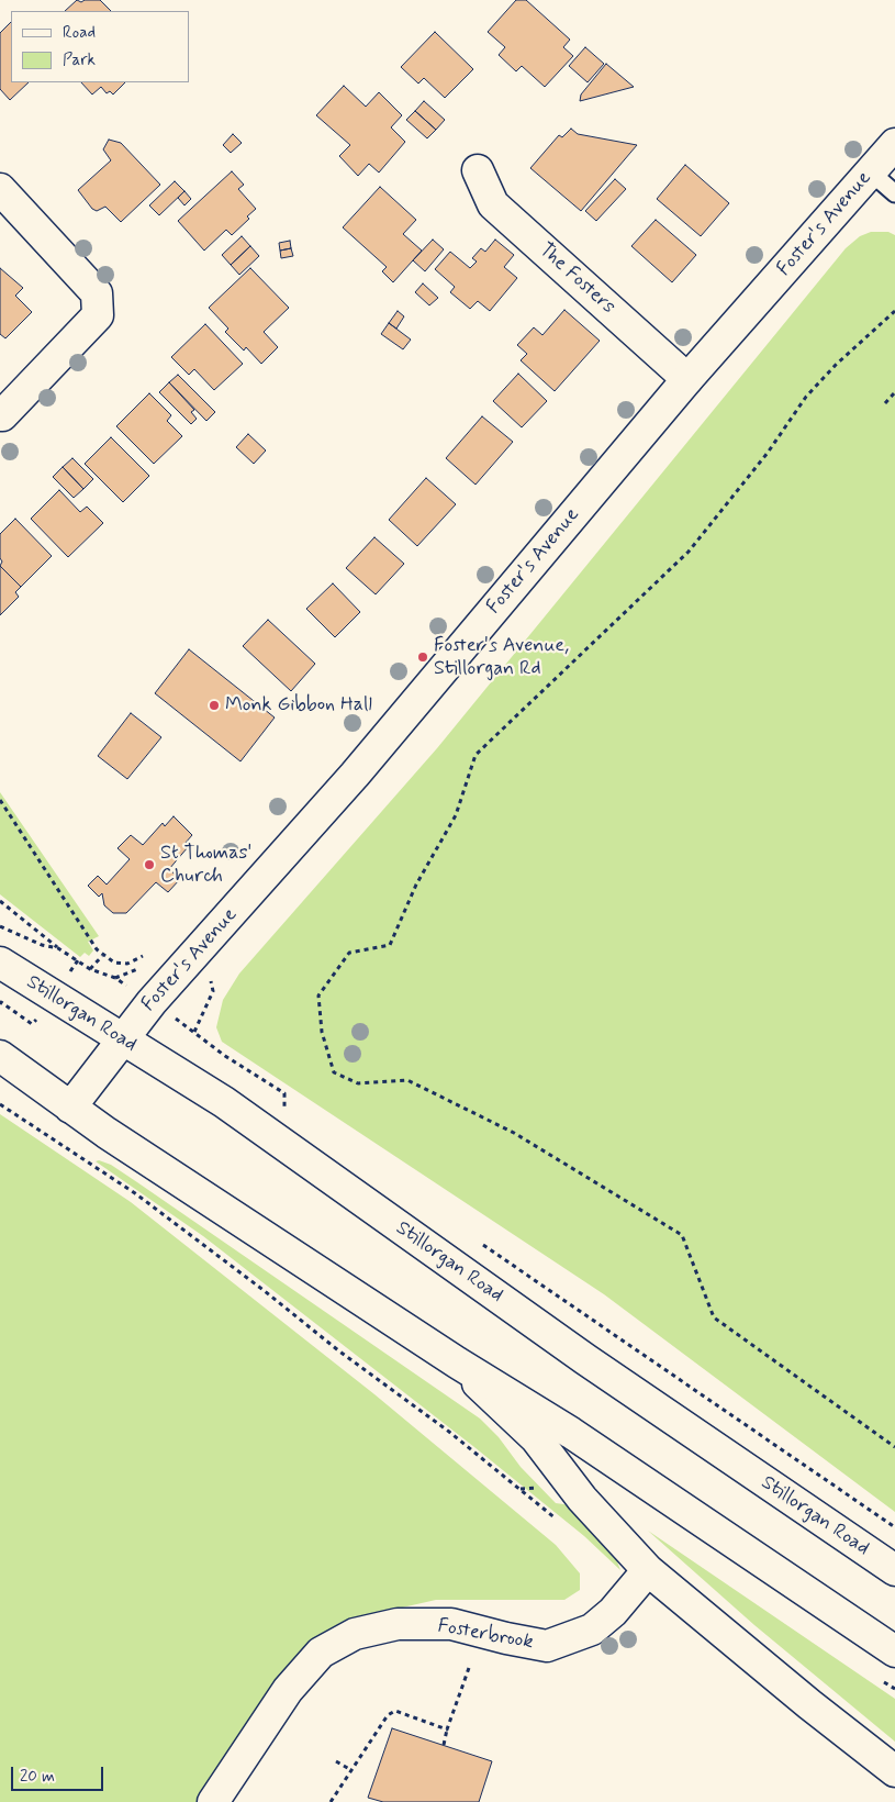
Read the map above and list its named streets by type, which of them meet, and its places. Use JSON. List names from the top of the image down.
{
  "streets": {
    "main road": [
      "Foster's Avenue",
      "The Fosters",
      "Stillorgan Road",
      "Fosterbrook"
    ]
  },
  "crossings": [
    ["Foster's Avenue", "The Fosters"],
    ["Foster's Avenue", "Stillorgan Road"]
  ],
  "places": ["Foster's Avenue, Stillorgan Rd", "Monk Gibbon Hall", "St Thomas' Church"],
  "legend": ["Road", "Park"],
  "scale_bar": "20 m"
}
